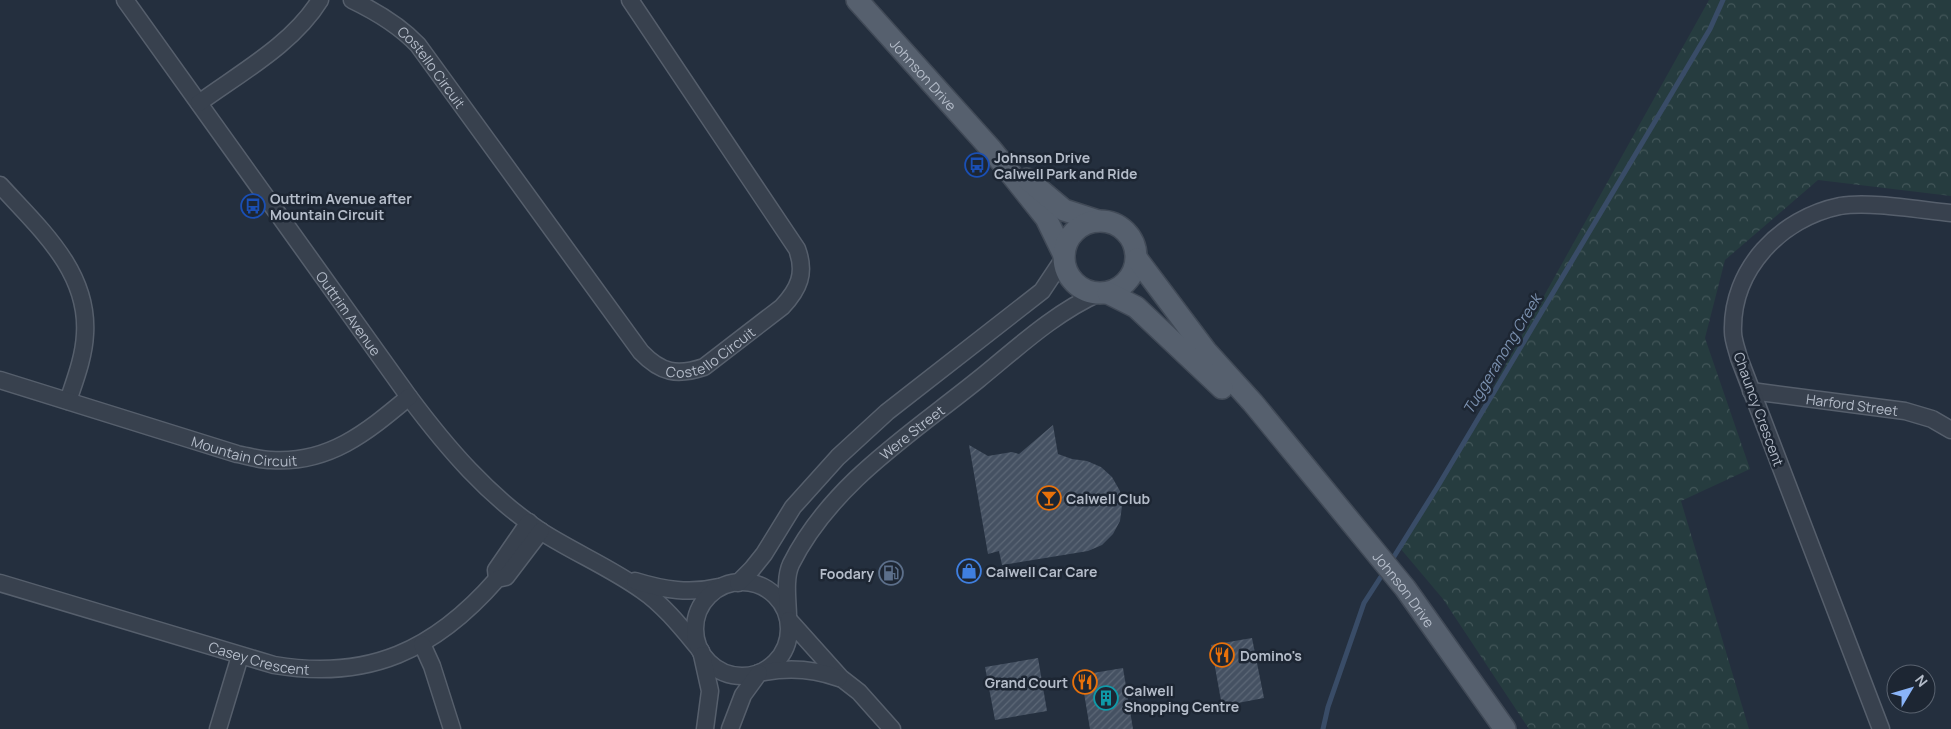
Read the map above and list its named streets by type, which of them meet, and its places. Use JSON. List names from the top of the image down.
{
  "streets": {
    "main road": ["Johnson Drive"],
    "street": [
      "Costello Circuit",
      "Outtrim Avenue",
      "Harford Street",
      "Chauncy Crescent",
      "Were Street",
      "Mountain Circuit",
      "Casey Crescent"
    ]
  },
  "crossings": [
    ["Johnson Drive", "Were Street"],
    ["Outtrim Avenue", "Were Street"],
    ["Outtrim Avenue", "Mountain Circuit"],
    ["Outtrim Avenue", "Casey Crescent"],
    ["Harford Street", "Chauncy Crescent"]
  ],
  "water": ["Tuggeranong Creek"],
  "places": {
    "bus stop": ["Johnson Drive Calwell Park and Ride", "Outtrim Avenue after Mountain Circuit"],
    "bar": ["Calwell Club"],
    "shop": ["Calwell Car Care"],
    "fuel station": ["Foodary"],
    "restaurant": ["Domino's", "Grand Court"],
    "building": ["Calwell Shopping Centre"]
  },
  "north": "top right"
}
